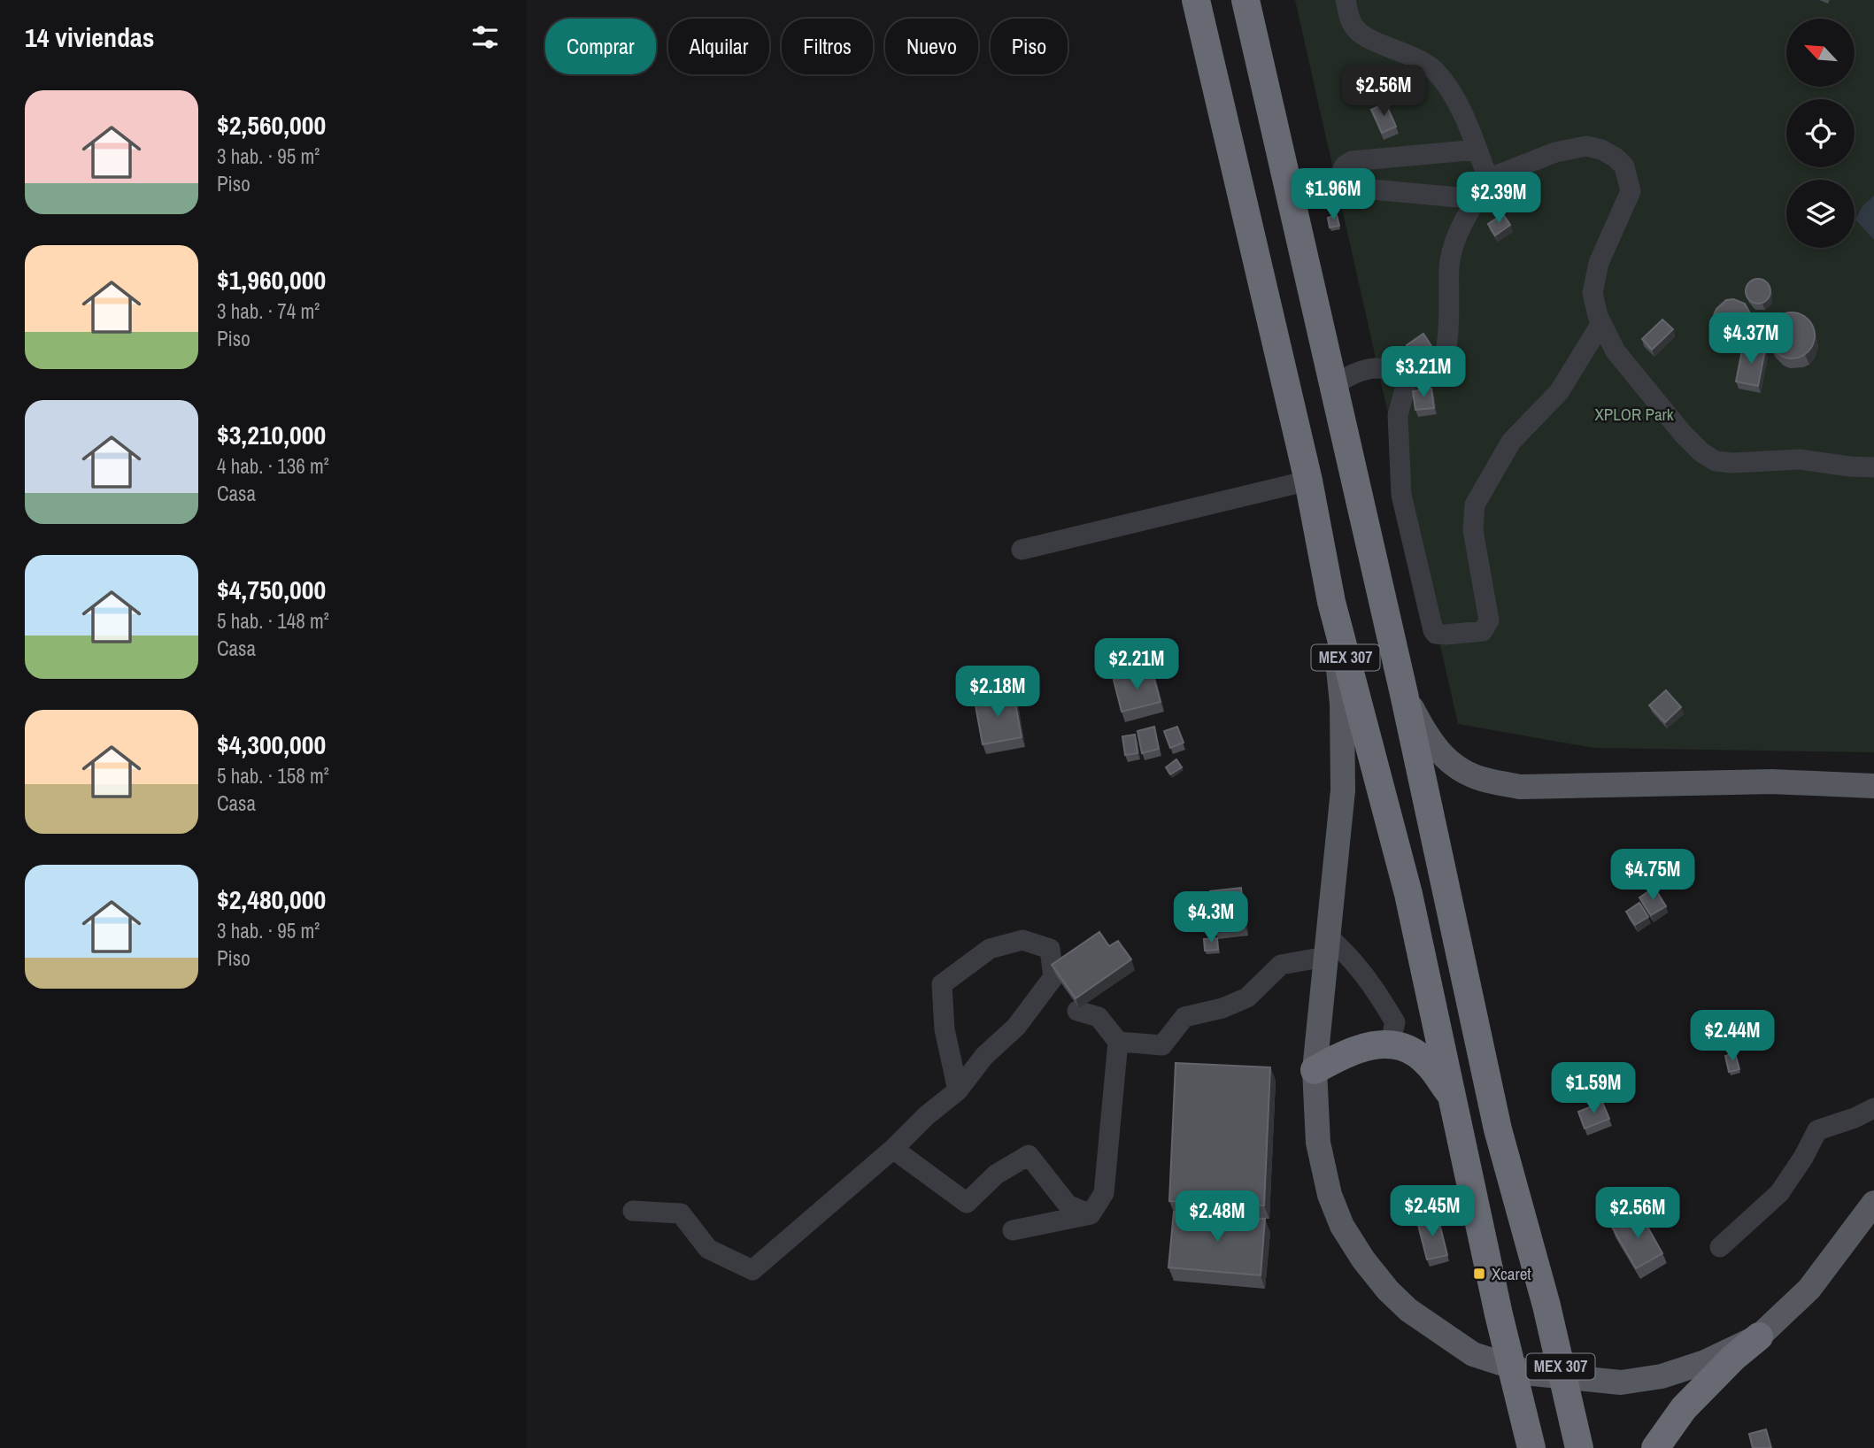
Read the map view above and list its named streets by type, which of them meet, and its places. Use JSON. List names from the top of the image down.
{
  "streets": {
    "highway": ["MEX 307"]
  },
  "parks": ["XPLOR Park"],
  "places": {
    "transit": ["Xcaret"]
  },
  "north": "top left",
  "page": {
    "heading": "14 viviendas",
    "chip": [
      "Comprar",
      "Alquilar",
      "Filtros",
      "Nuevo",
      "Piso"
    ],
    "price": [
      "$2.56M",
      "$1.96M",
      "$2.39M",
      "$4.37M",
      "$3.21M",
      "$2.21M",
      "$2.18M",
      "$4.75M",
      "$4.3M",
      "$2.44M",
      "$1.59M",
      "$2.45M",
      "$2.56M",
      "$2.48M"
    ],
    "list": [
      {
        "name": "$2,560,000",
        "note": "3 hab. · 95 m² · Piso"
      },
      {
        "name": "$1,960,000",
        "note": "3 hab. · 74 m² · Piso"
      },
      {
        "name": "$3,210,000",
        "note": "4 hab. · 136 m² · Casa"
      },
      {
        "name": "$4,750,000",
        "note": "5 hab. · 148 m² · Casa"
      },
      {
        "name": "$4,300,000",
        "note": "5 hab. · 158 m² · Casa"
      },
      {
        "name": "$2,480,000",
        "note": "3 hab. · 95 m² · Piso"
      }
    ]
  }
}
